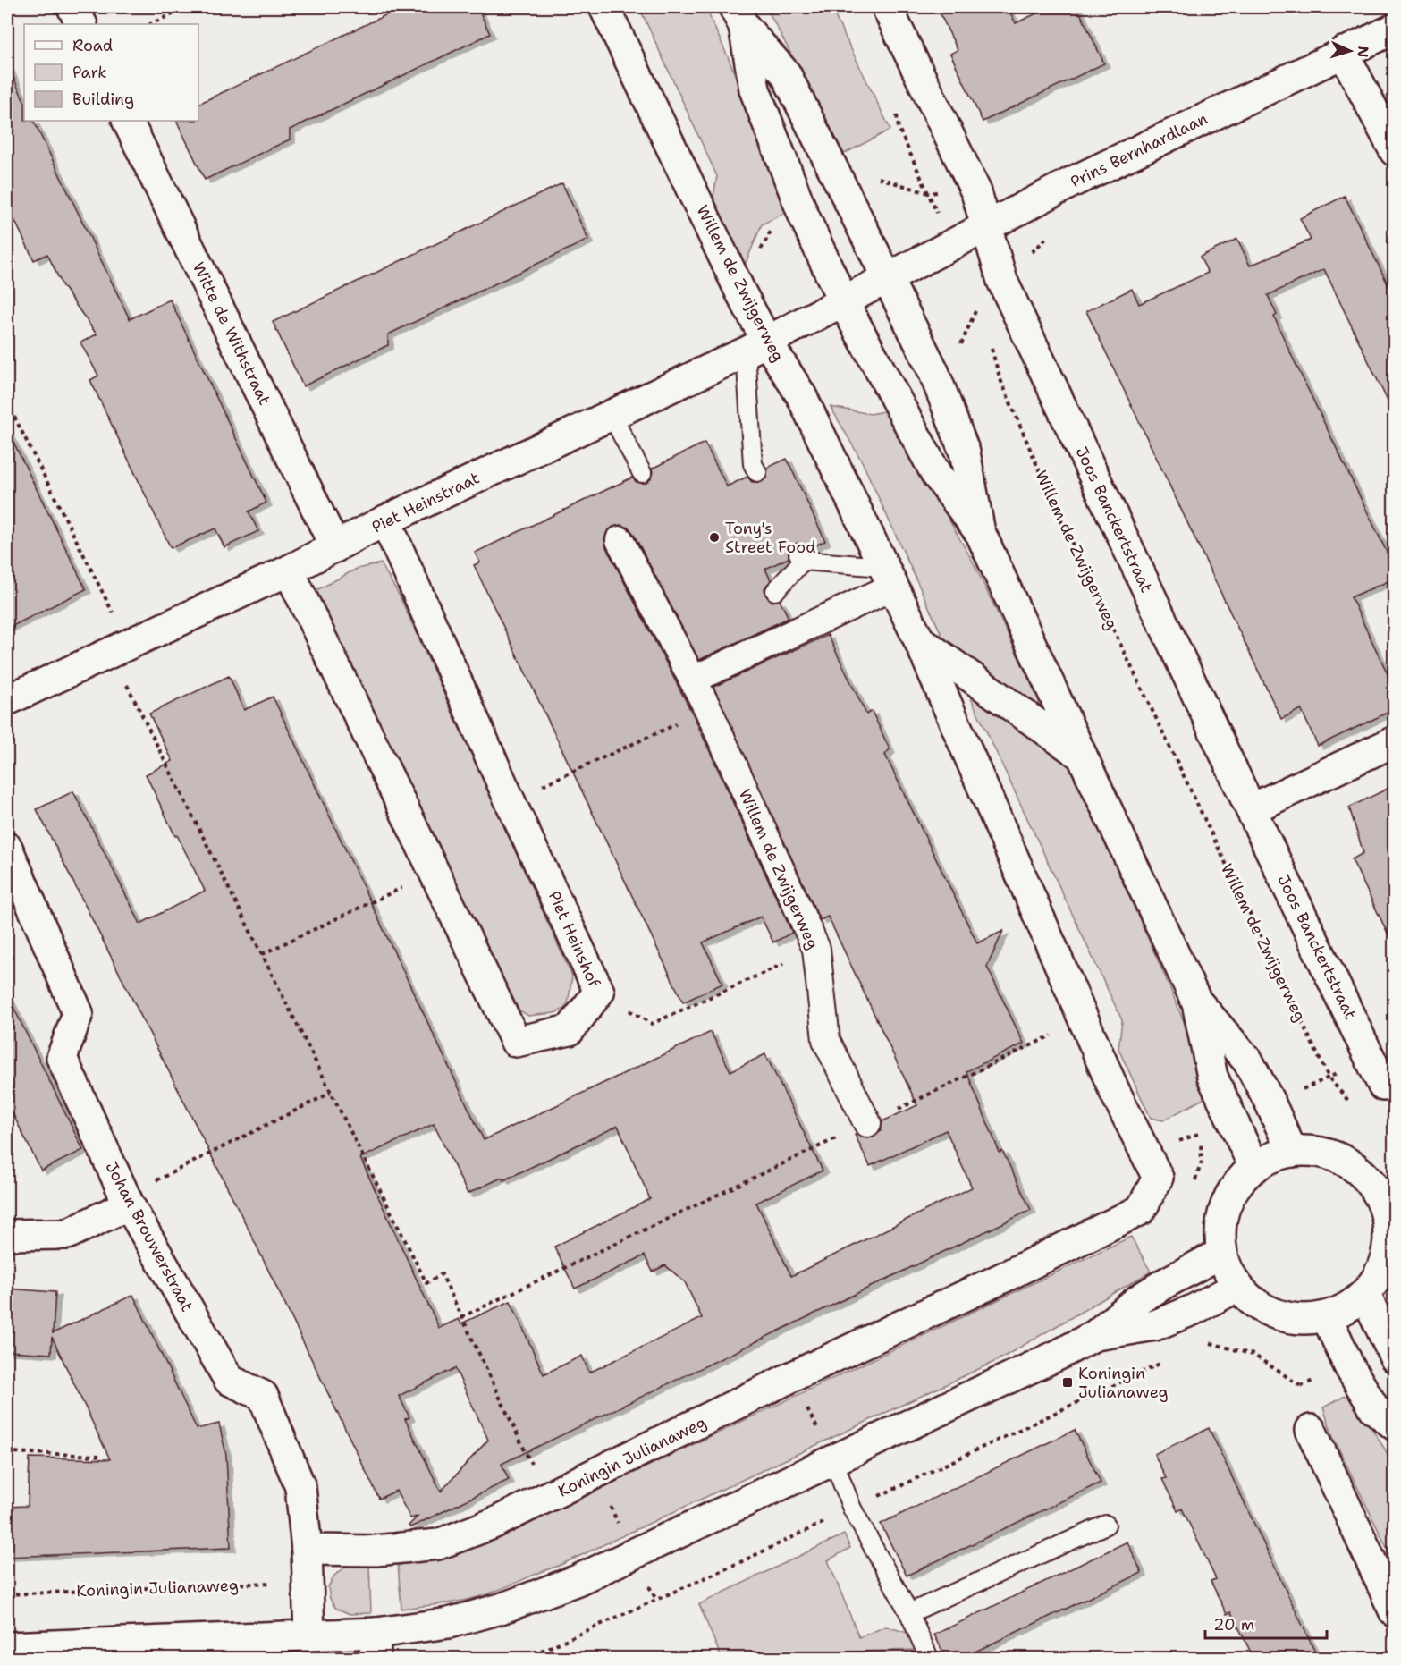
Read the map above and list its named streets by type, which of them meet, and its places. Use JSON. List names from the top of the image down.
{
  "streets": {
    "street": [
      "Prins Bernhardlaan",
      "Willem de Zwijgerweg",
      "Witte de Withstraat",
      "Piet Heinstraat",
      "Joos Banckertstraat",
      "Piet Heinshof",
      "Johan Brouwerstraat",
      "Koningin Julianaweg"
    ]
  },
  "crossings": [
    ["Prins Bernhardlaan", "Willem de Zwijgerweg"],
    ["Prins Bernhardlaan", "Piet Heinstraat"],
    ["Prins Bernhardlaan", "Joos Banckertstraat"],
    ["Willem de Zwijgerweg", "Piet Heinstraat"],
    ["Willem de Zwijgerweg", "Koningin Julianaweg"],
    ["Witte de Withstraat", "Piet Heinstraat"],
    ["Piet Heinstraat", "Piet Heinshof"],
    ["Johan Brouwerstraat", "Koningin Julianaweg"]
  ],
  "places": {
    "other": ["Tony's Street Food"],
    "transit": ["Koningin Julianaweg"]
  },
  "legend": ["Road", "Park", "Building"],
  "scale_bar": "20 m",
  "north": "right"
}
